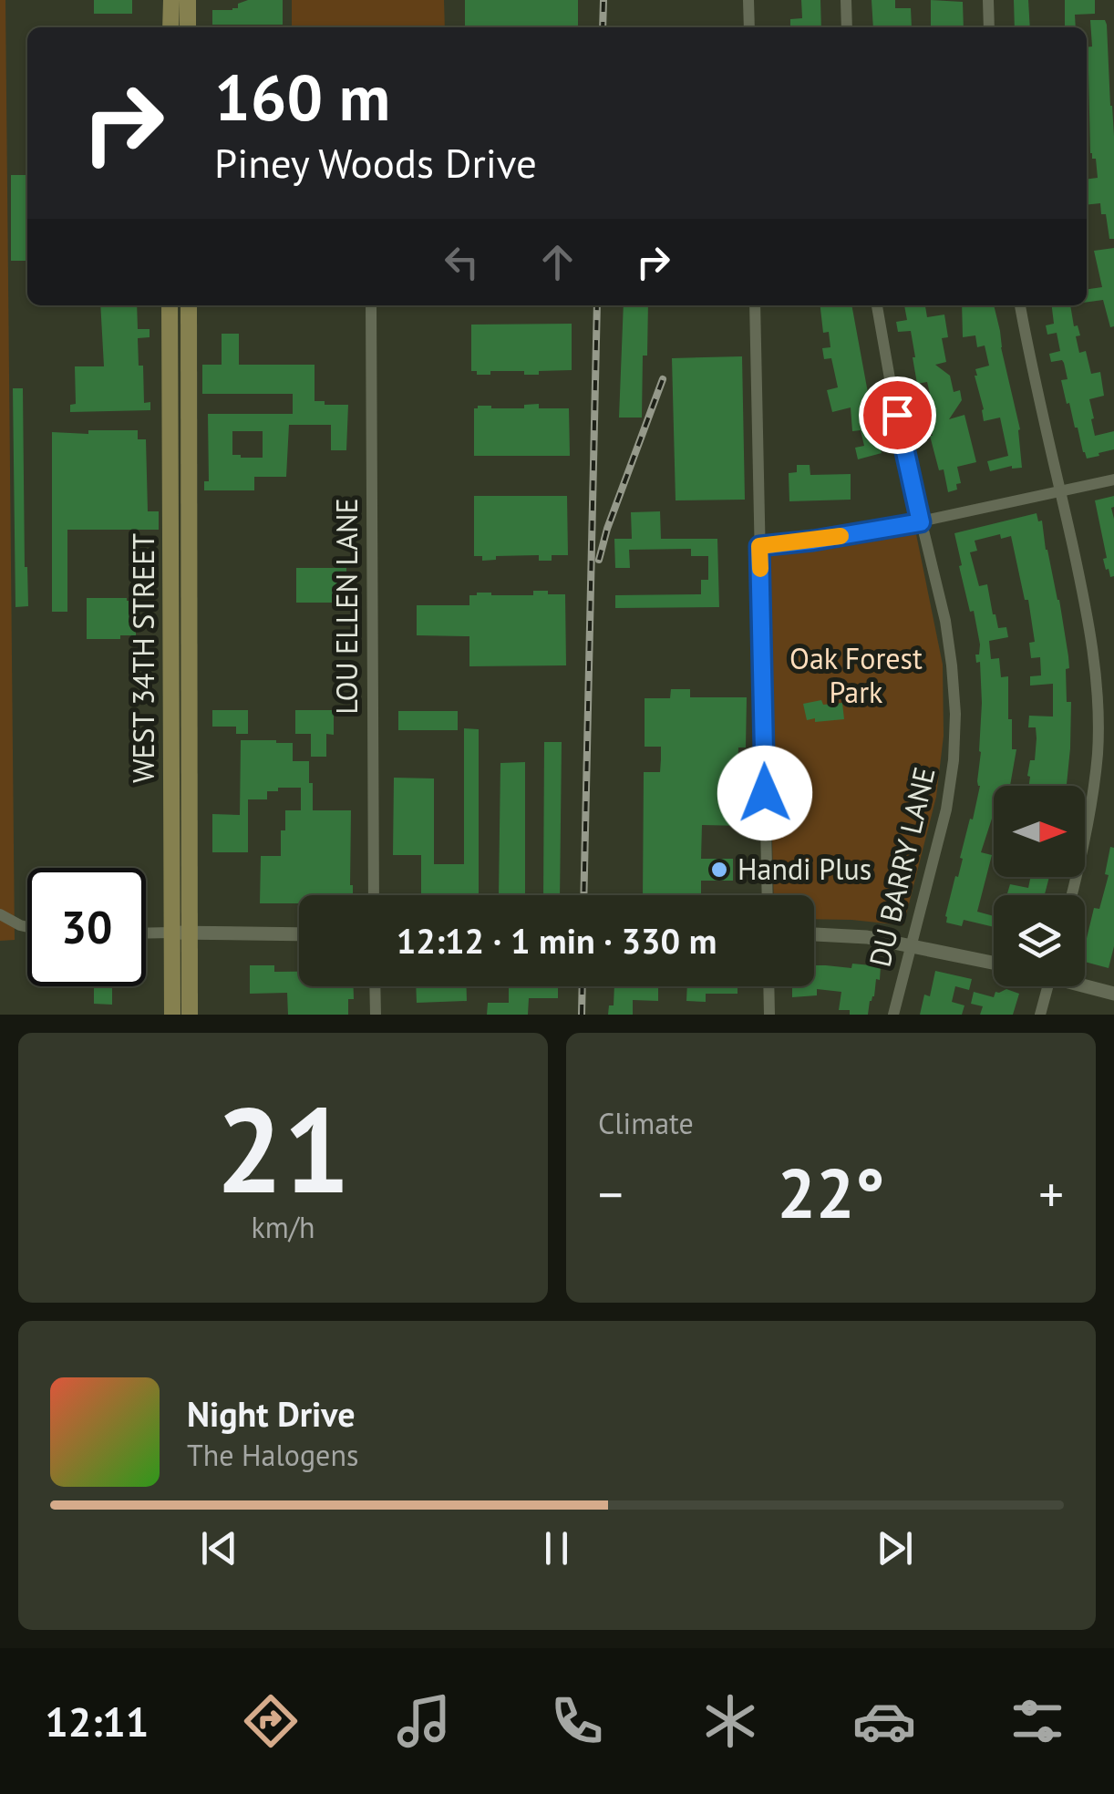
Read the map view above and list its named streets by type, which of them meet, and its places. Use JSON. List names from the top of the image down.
{
  "streets": {
    "main road": ["WEST 34TH STREET"],
    "street": ["LOU ELLEN LANE", "DU BARRY LANE"]
  },
  "parks": ["Oak Forest Park"],
  "places": ["Handi Plus"],
  "north": "right",
  "page": {
    "turn": ["160 m", "Piney Woods Drive"],
    "limit": "30",
    "trip": "12:12 · 1 min · 330 m",
    "tile": [
      ["21", "km/h"],
      "Climate"
    ],
    "heat": ["−", "22°", "+"],
    "song": ["Night Drive", "The Halogens"],
    "tabs": "12:11"
  }
}
